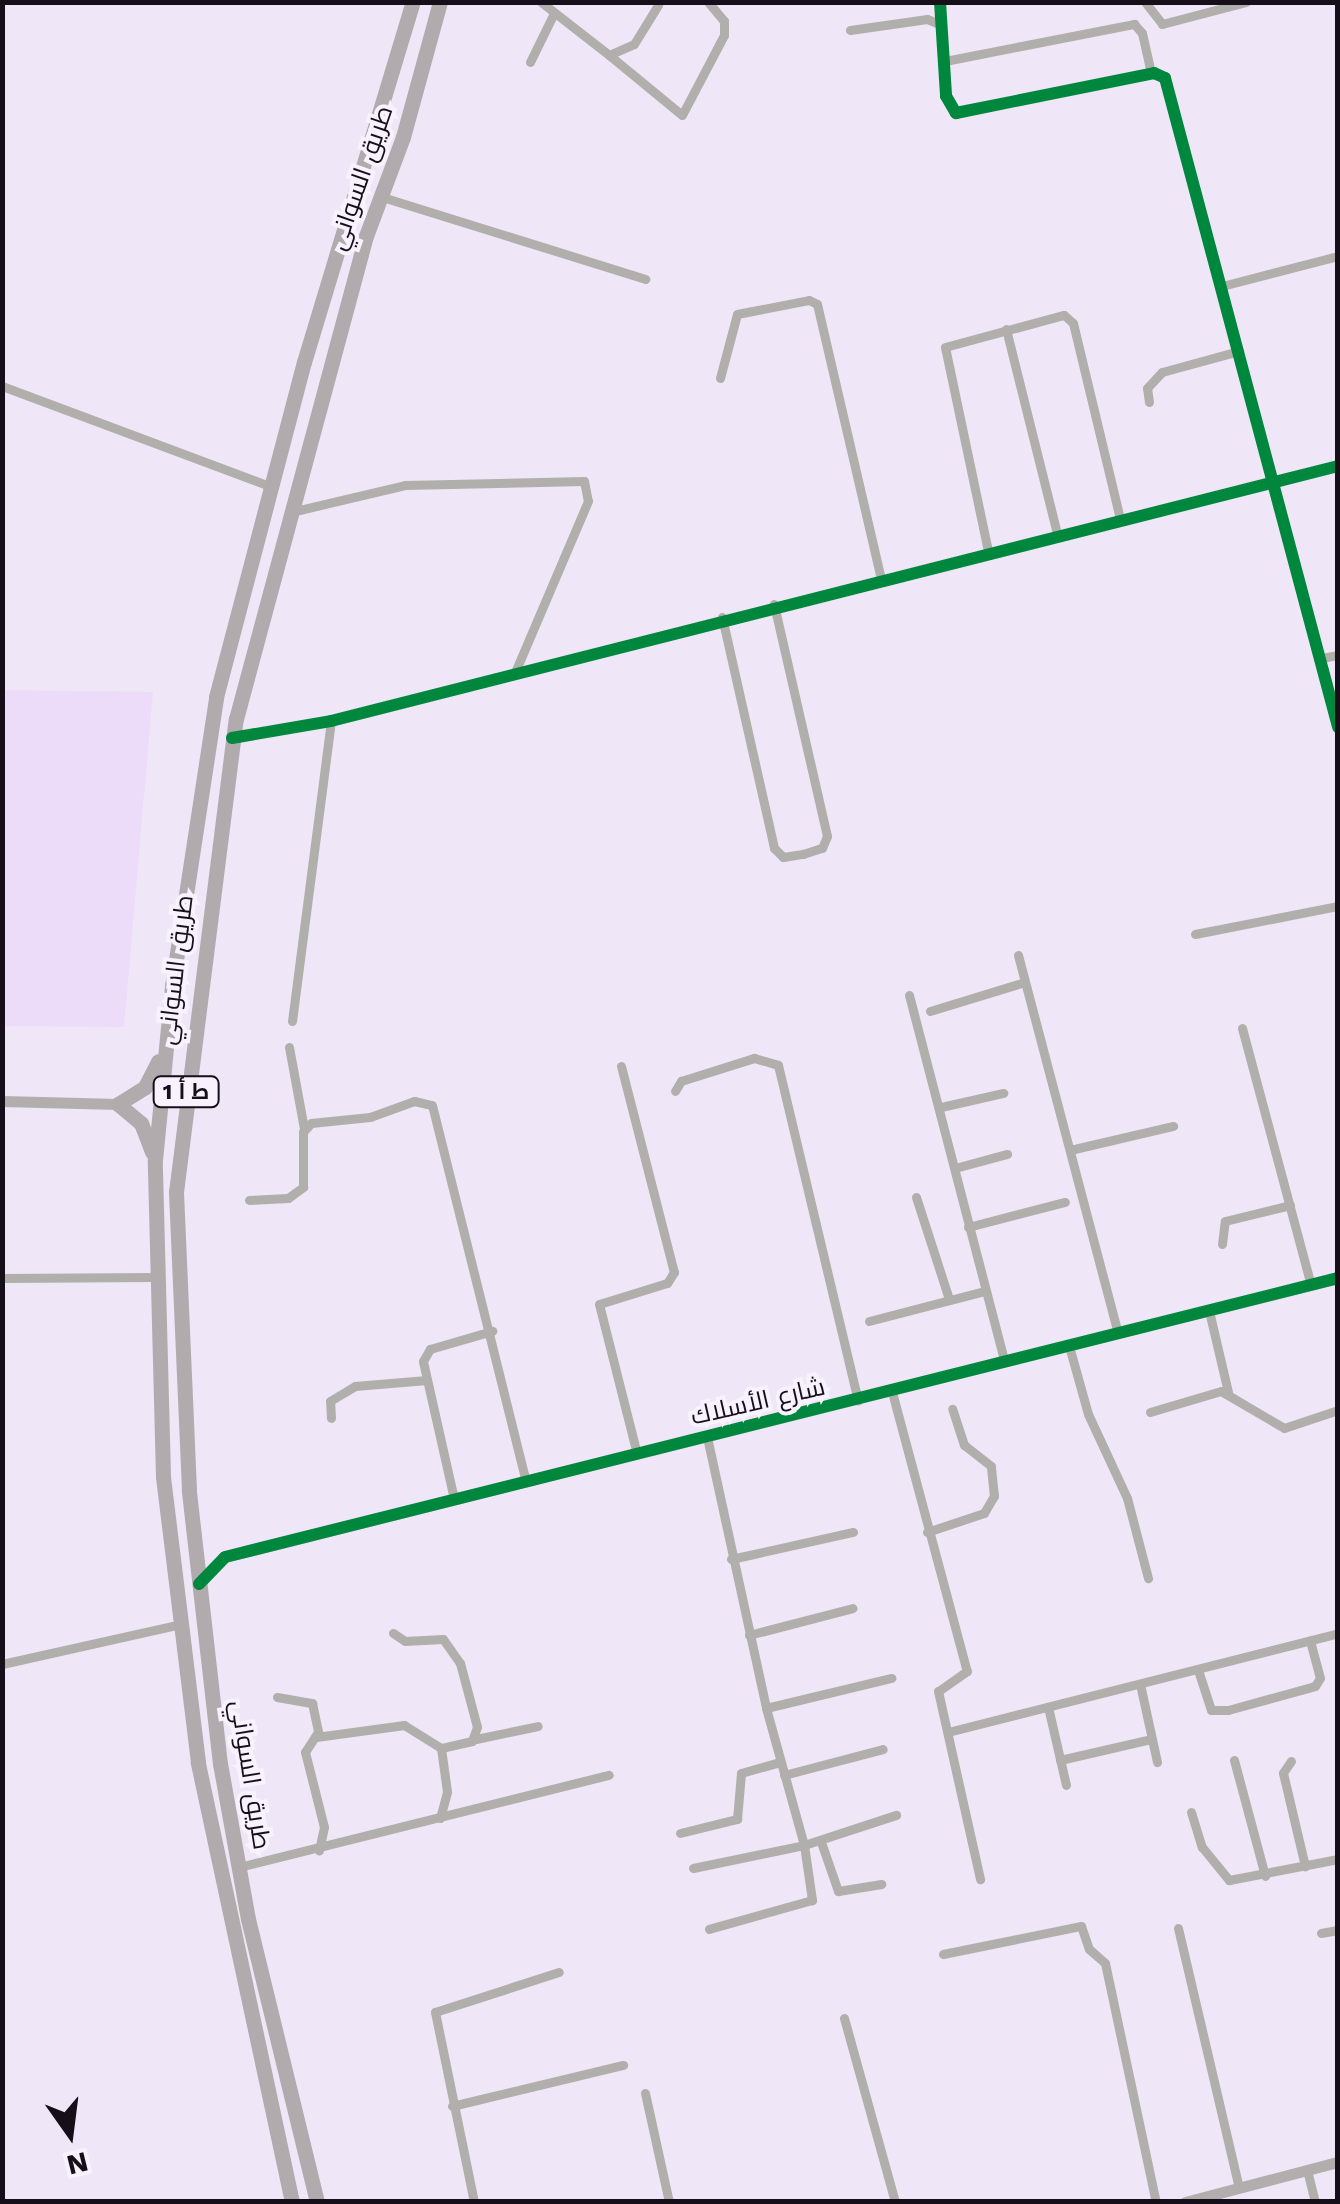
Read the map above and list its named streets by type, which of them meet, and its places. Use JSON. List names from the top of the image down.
{
  "streets": {
    "highway": ["طريق السواني", "ط أ 1"],
    "street": ["شارع الأسلاك"]
  },
  "north": "bottom"
}
